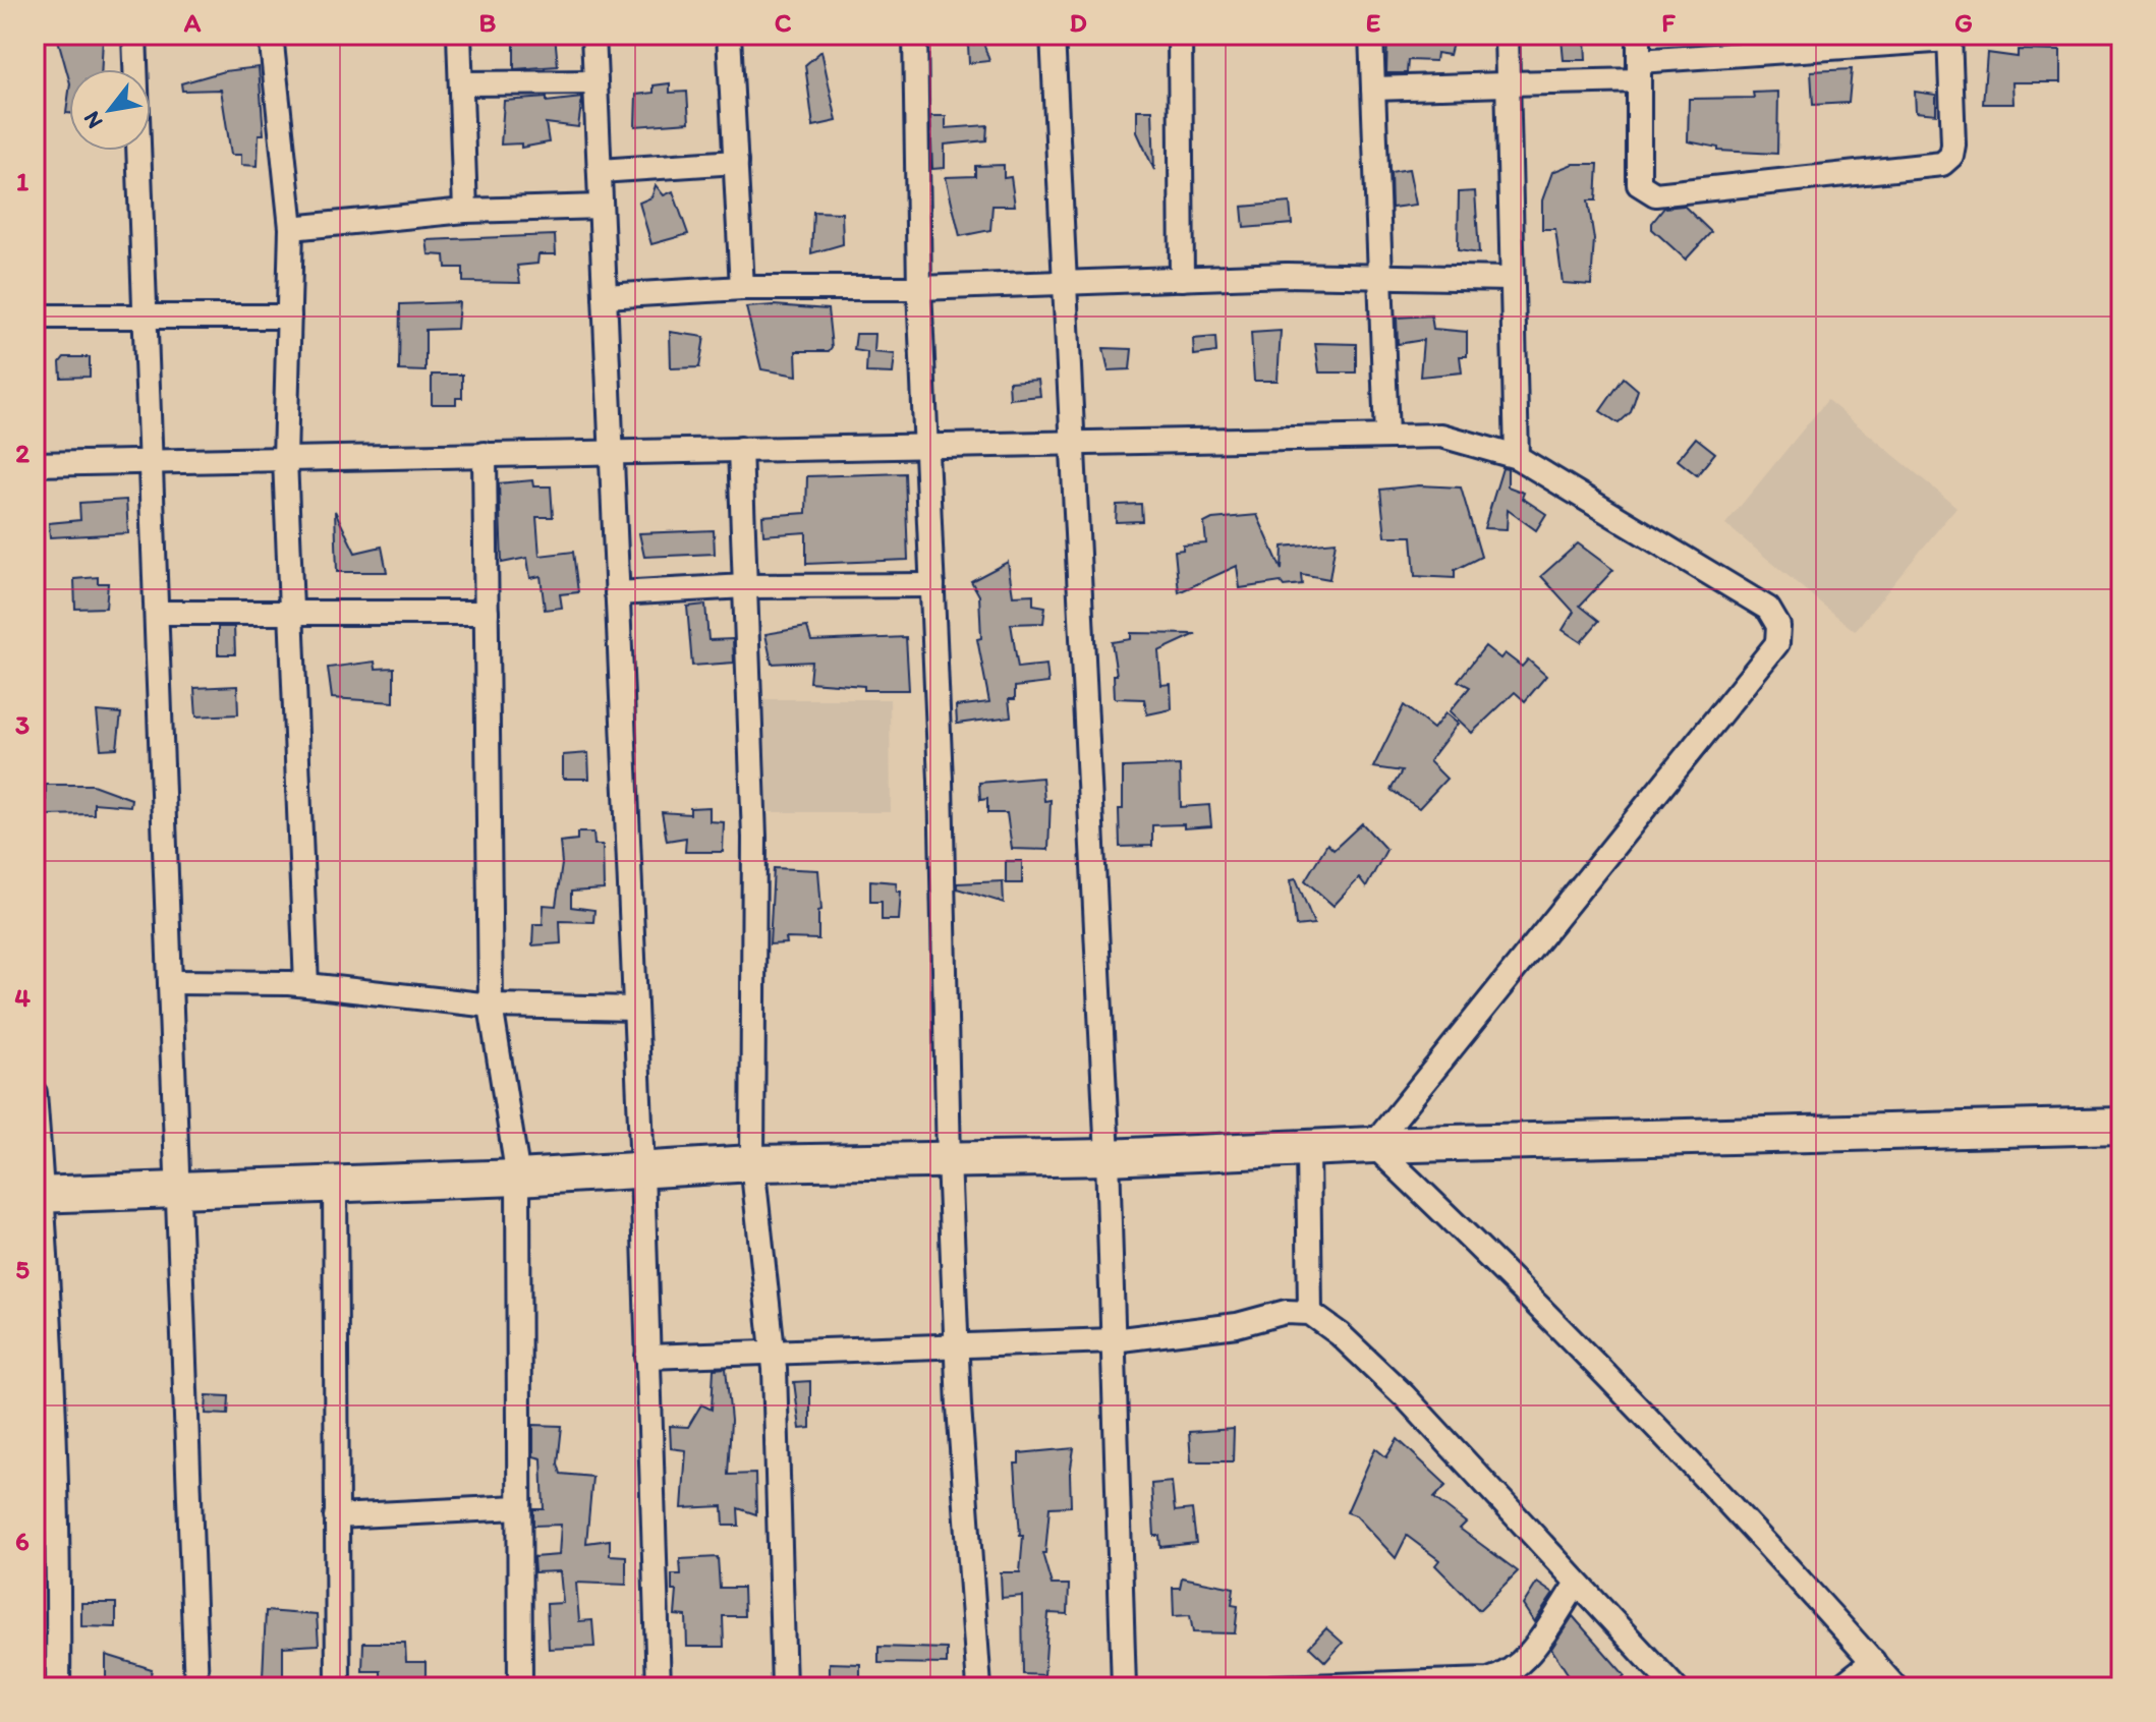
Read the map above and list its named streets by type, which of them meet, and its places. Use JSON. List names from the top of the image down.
{
  "north": "bottom left",
  "grid": {
    "columns": [
      "A",
      "B",
      "C",
      "D",
      "E",
      "F",
      "G"
    ],
    "rows": [
      "1",
      "2",
      "3",
      "4",
      "5",
      "6"
    ]
  }
}
